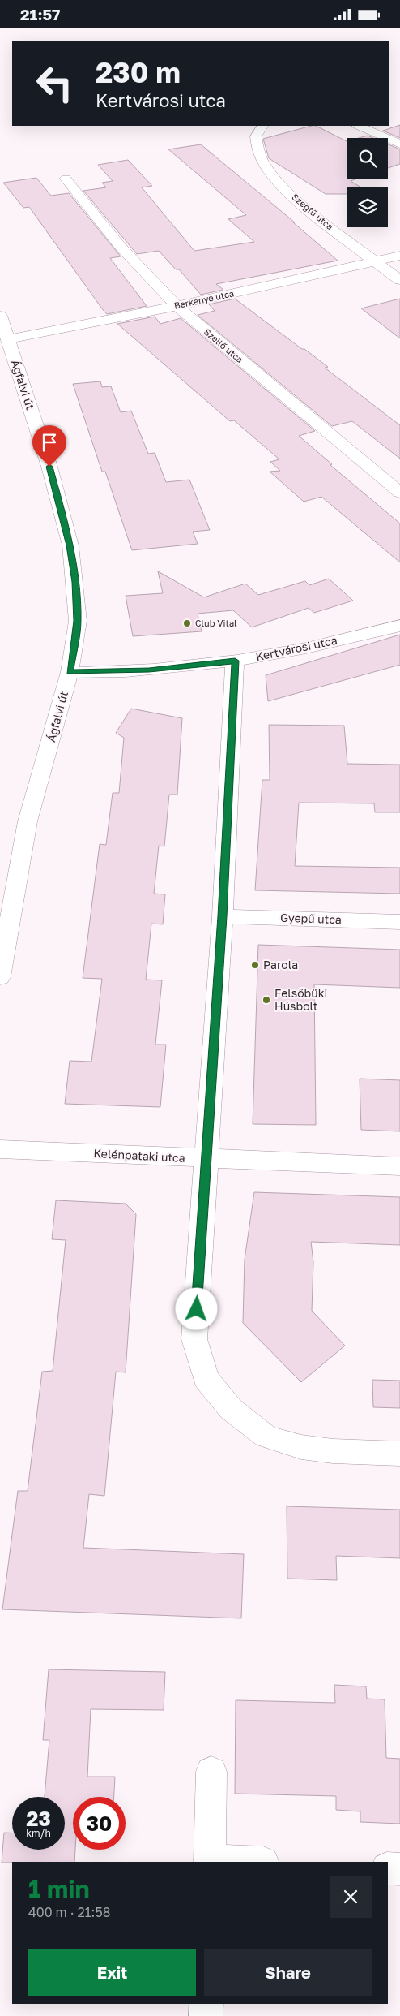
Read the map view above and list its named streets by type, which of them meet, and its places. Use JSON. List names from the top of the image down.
{
  "streets": {
    "street": [
      "Szegfű utca",
      "Berkenye utca",
      "Szellő utca",
      "Ágfalvi út",
      "Kertvárosi utca",
      "Gyepű utca",
      "Kelénpataki utca"
    ]
  },
  "crossings": [
    ["Szegfű utca", "Berkenye utca"],
    ["Berkenye utca", "Szellő utca"],
    ["Berkenye utca", "Ágfalvi út"],
    ["Ágfalvi út", "Kertvárosi utca"]
  ],
  "places": ["Club Vital", "Parola", "Felsőbüki Húsbolt"],
  "page": {
    "status": "21:57",
    "turn": ["230 m", "Kertvárosi utca"],
    "speed": "23 km/h",
    "limit": "30",
    "heading": ["1 min", "400 m · 21:58"],
    "buttons": ["Exit", "Share"]
  }
}
